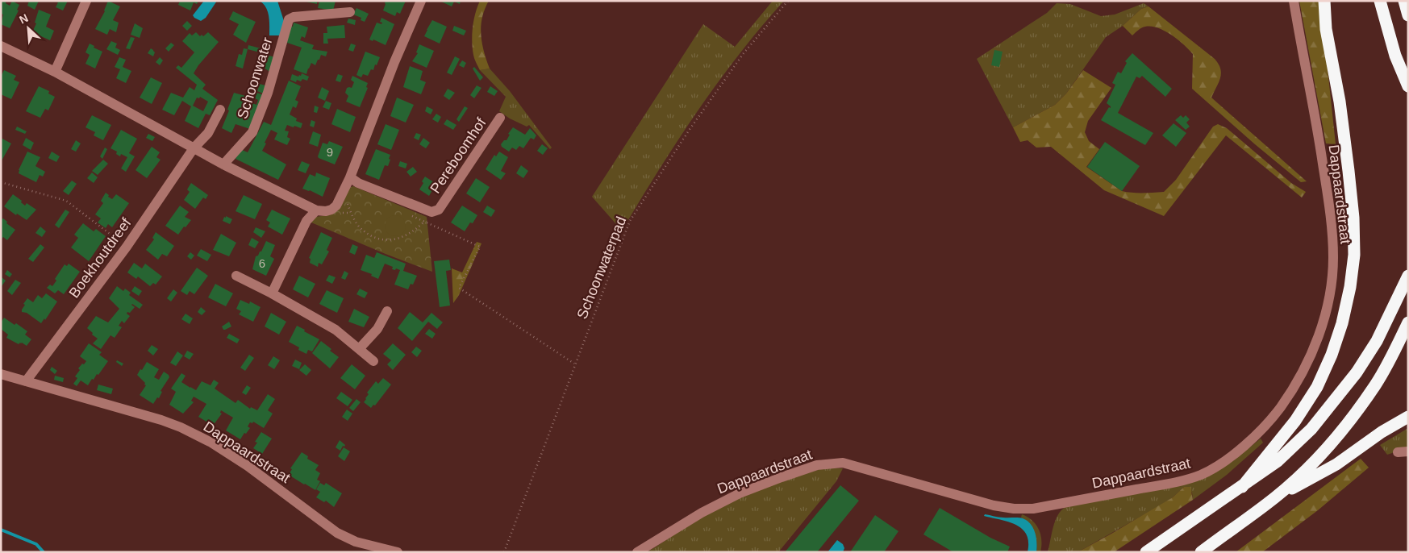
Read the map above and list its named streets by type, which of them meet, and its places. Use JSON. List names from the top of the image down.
{
  "streets": {
    "street": [
      "Schoonwater",
      "Pereboomhof",
      "Dappaardstraat",
      "Boekhoutdreef"
    ],
    "path": ["Schoonwaterpad"]
  },
  "crossings": [
    ["Schoonwater", "Boekhoutdreef"],
    ["Dappaardstraat", "Boekhoutdreef"]
  ],
  "house_numbers": ["9", "6"],
  "north": "top left"
}
